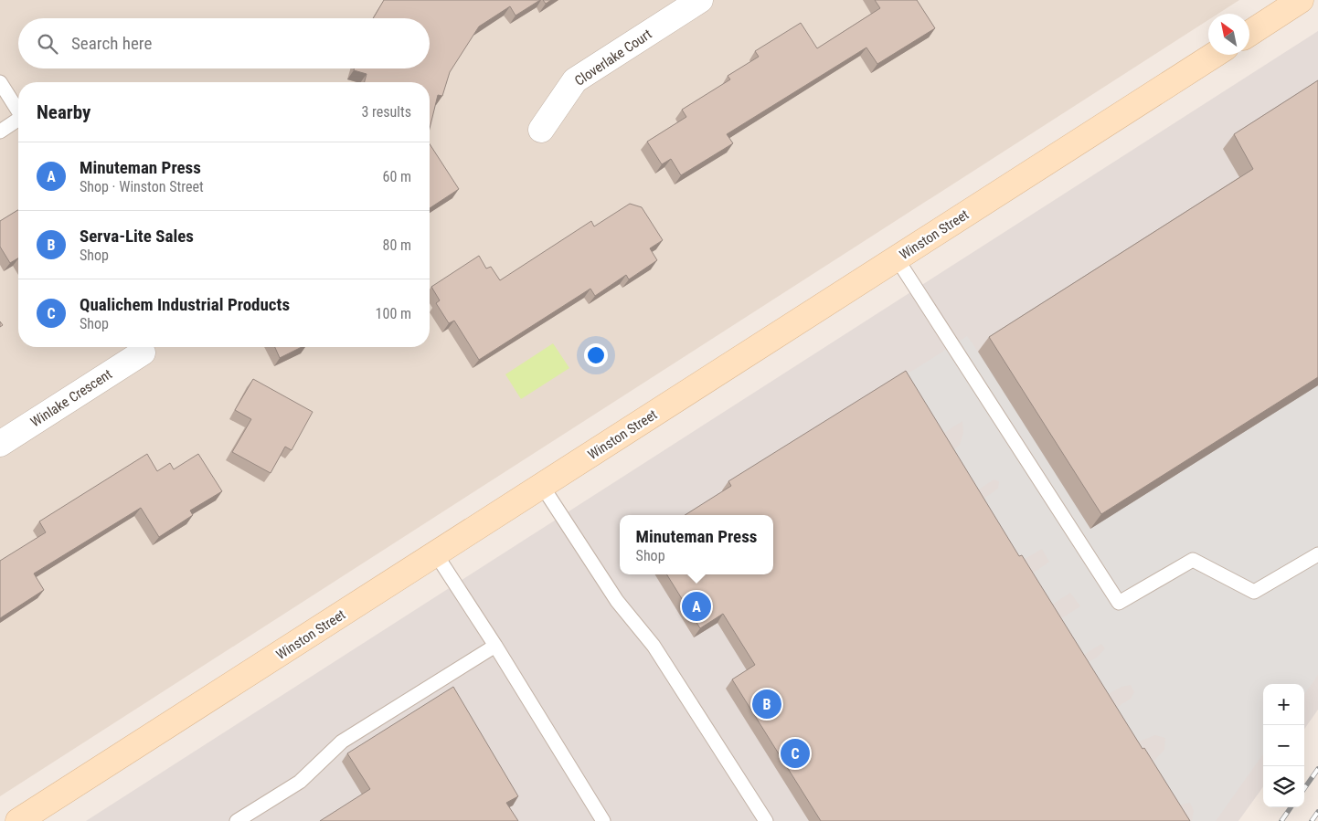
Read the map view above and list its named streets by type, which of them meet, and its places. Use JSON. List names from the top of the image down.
{
  "streets": {
    "street": ["Cloverlake Court", "Winston Street", "Winlake Crescent"]
  },
  "north": "top left",
  "page": {
    "search": "Search here",
    "heading": ["Nearby", "3 results"],
    "list": [
      {
        "mark": "A",
        "name": "Minuteman Press",
        "note": "Shop · Winston Street",
        "value": "60 m"
      },
      {
        "mark": "B",
        "name": "Serva-Lite Sales",
        "note": "Shop",
        "value": "80 m"
      },
      {
        "mark": "C",
        "name": "Qualichem Industrial Products",
        "note": "Shop",
        "value": "100 m"
      }
    ],
    "popup": ["Minuteman Press", "Shop"],
    "pins": ["A", "B", "C"],
    "map_buttons": ["+", "−"]
  }
}
